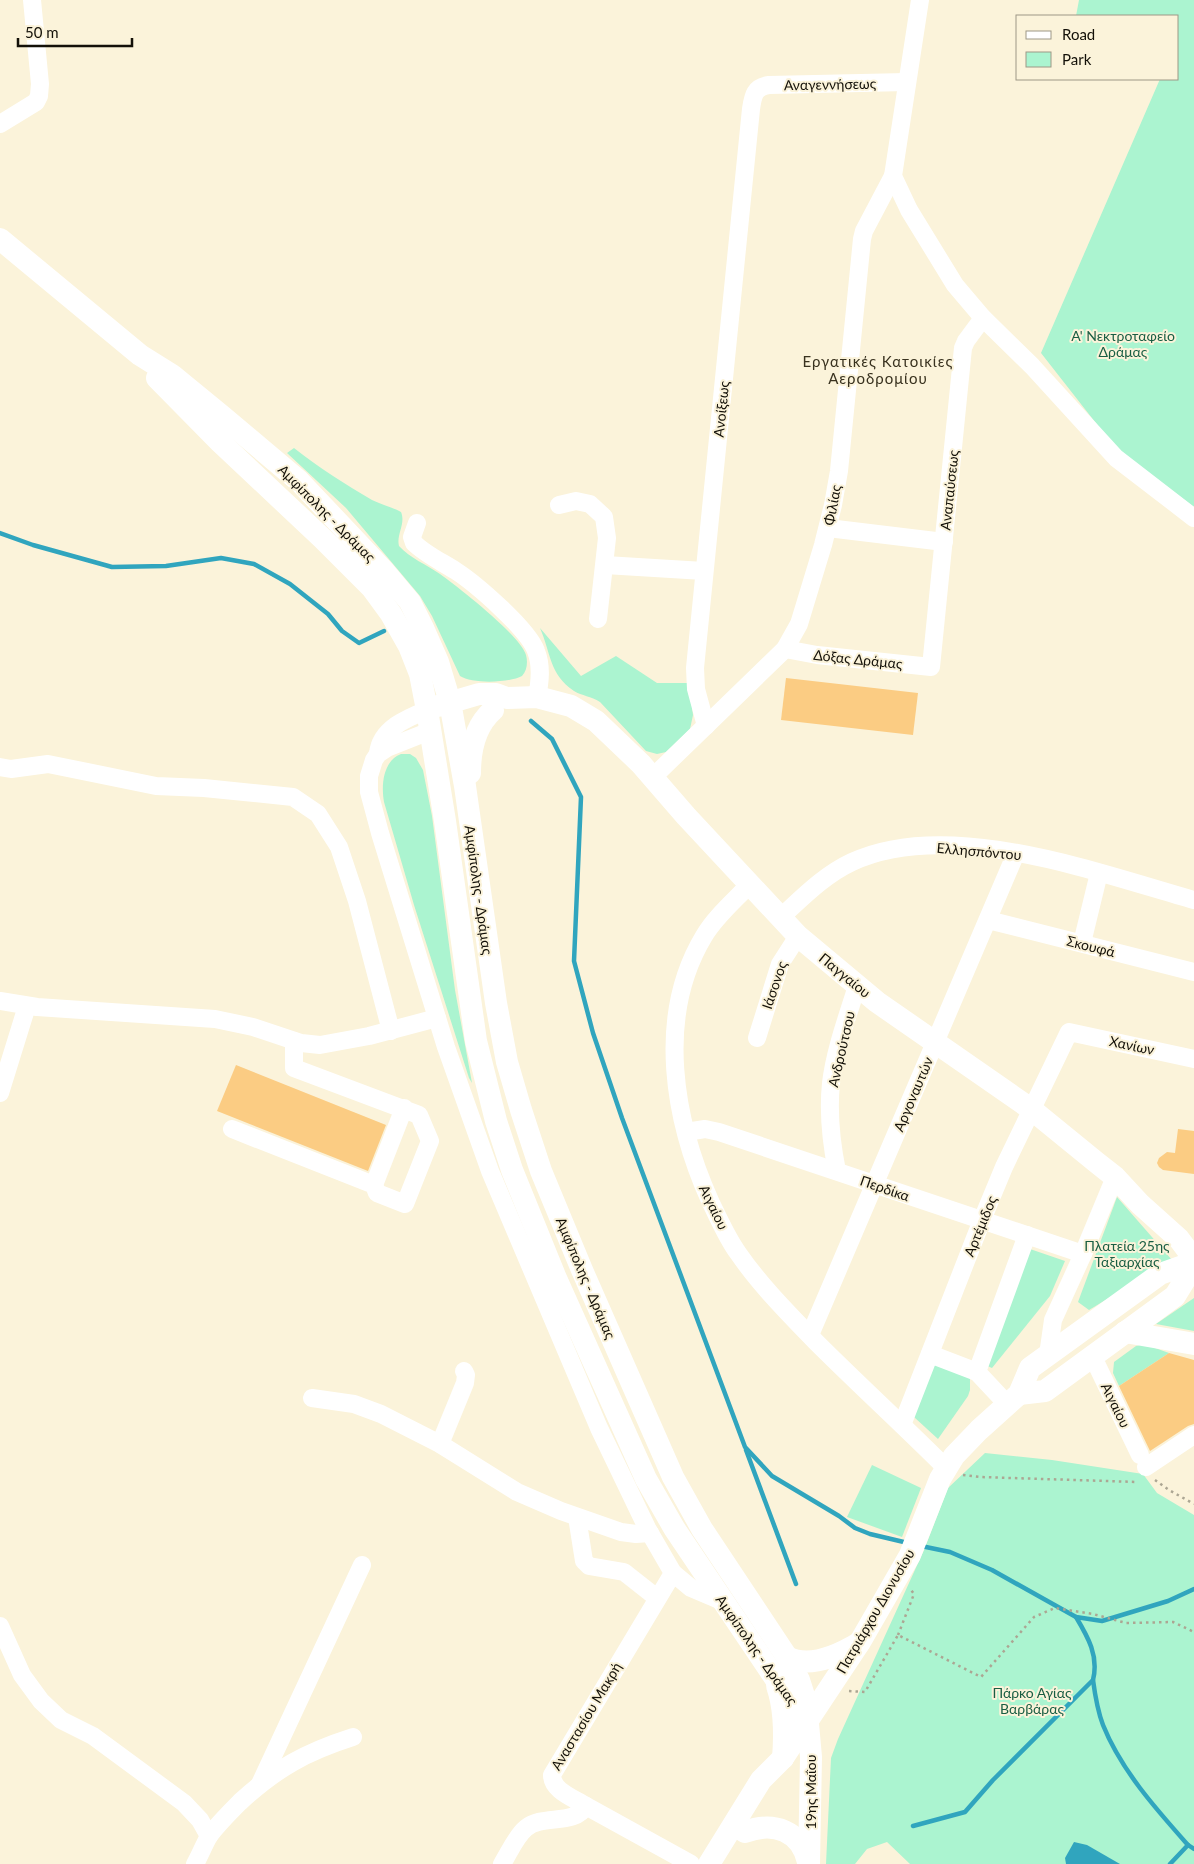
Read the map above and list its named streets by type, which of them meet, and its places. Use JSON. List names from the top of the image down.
{
  "streets": {
    "main road": [
      "Αμφίπολης - Δράμας",
      "Παγγαίου",
      "Πατριάρχου Διονυσίου",
      "19ης Μαΐου"
    ],
    "street": [
      "Αναγεννήσεως",
      "Ανοίξεως",
      "Αναπαύσεως",
      "Φιλίας",
      "Δόξας Δράμας",
      "Ελλησπόντου",
      "Σκουφά",
      "Ιάσονος",
      "Χανίων",
      "Ανδρούτσου",
      "Αργοναυτών",
      "Περδίκα",
      "Αιγαίου",
      "Αρτέμιδος",
      "Αναστασίου Μακρή"
    ]
  },
  "crossings": [
    ["Αναγεννήσεως", "Ανοίξεως"],
    ["Αναγεννήσεως", "Φιλίας"],
    ["Ανοίξεως", "Φιλίας"],
    ["Αναπαύσεως", "Δόξας Δράμας"],
    ["Φιλίας", "Δόξας Δράμας"],
    ["Φιλίας", "Παγγαίου"],
    ["Αμφίπολης - Δράμας", "Πατριάρχου Διονυσίου"],
    ["Αμφίπολης - Δράμας", "19ης Μαΐου"],
    ["Ελλησπόντου", "Παγγαίου"],
    ["Ελλησπόντου", "Αργοναυτών"],
    ["Σκουφά", "Αργοναυτών"],
    ["Παγγαίου", "Ιάσονος"],
    ["Παγγαίου", "Ανδρούτσου"],
    ["Παγγαίου", "Αργοναυτών"],
    ["Παγγαίου", "Αιγαίου"],
    ["Παγγαίου", "Αρτέμιδος"],
    ["Παγγαίου", "Πατριάρχου Διονυσίου"],
    ["Χανίων", "Αρτέμιδος"],
    ["Ανδρούτσου", "Περδίκα"],
    ["Αργοναυτών", "Περδίκα"],
    ["Αργοναυτών", "Αιγαίου"],
    ["Περδίκα", "Αιγαίου"],
    ["Περδίκα", "Αρτέμιδος"],
    ["Αιγαίου", "Αρτέμιδος"],
    ["Αιγαίου", "Πατριάρχου Διονυσίου"],
    ["Πατριάρχου Διονυσίου", "19ης Μαΐου"]
  ],
  "districts": ["Εργατικές Κατοικίες Αεροδρομίου"],
  "parks": ["Α' Νεκτροταφείο Δράμας", "Πλατεία 25ης Ταξιαρχίας", "Πάρκο Αγίας Βαρβάρας"],
  "legend": ["Road", "Park"],
  "scale_bar": "50 m"
}
